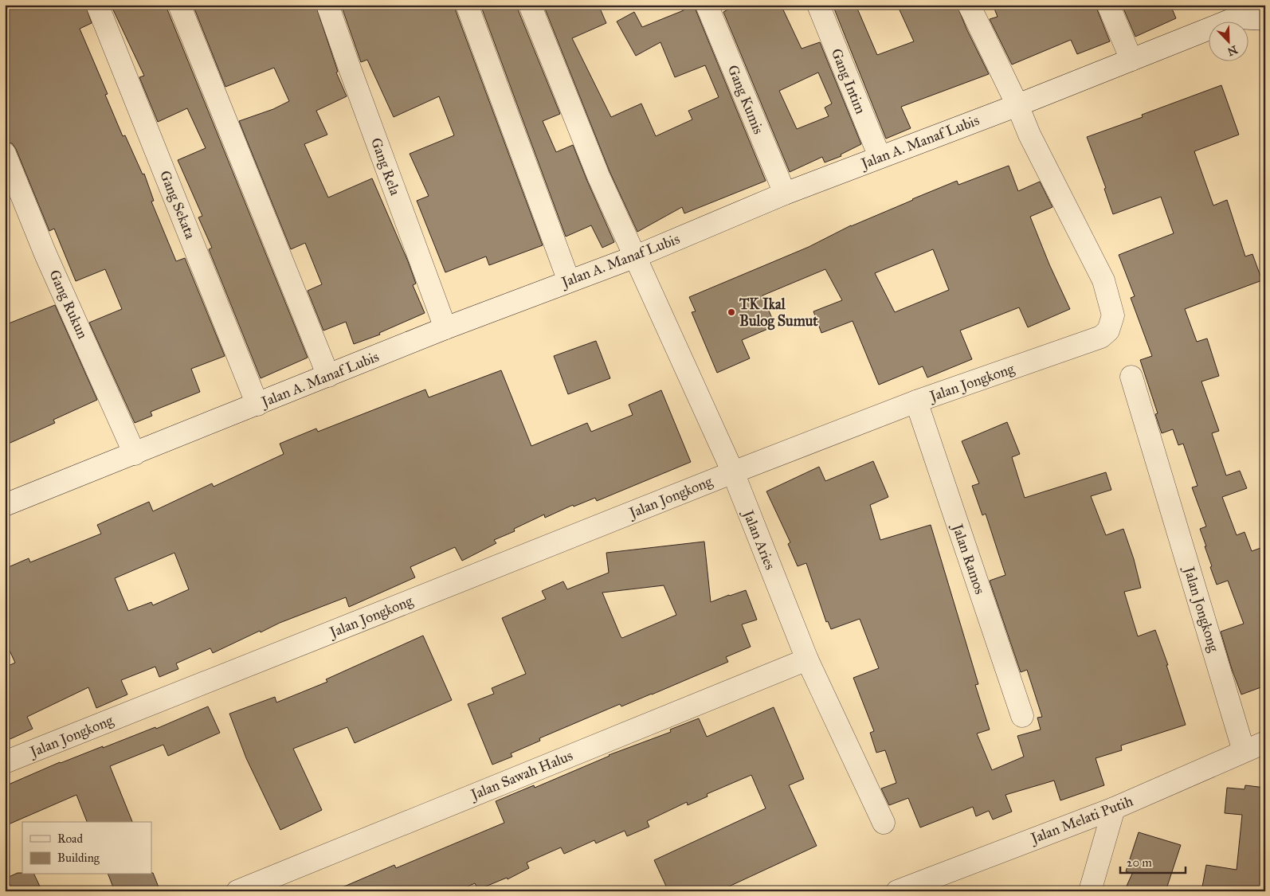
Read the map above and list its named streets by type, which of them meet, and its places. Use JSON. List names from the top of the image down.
{
  "streets": {
    "street": [
      "Gang Intim",
      "Gang Kumis",
      "Jalan A. Manaf Lubis",
      "Gang Rela",
      "Gang Sekata",
      "Gang Rukun",
      "Jalan Jongkong",
      "Jalan Aries",
      "Jalan Ramos",
      "Jalan Sawah Halus",
      "Jalan Melati Putih"
    ]
  },
  "crossings": [
    ["Gang Intim", "Jalan A. Manaf Lubis"],
    ["Gang Kumis", "Jalan A. Manaf Lubis"],
    ["Jalan A. Manaf Lubis", "Gang Rela"],
    ["Jalan A. Manaf Lubis", "Gang Sekata"],
    ["Jalan A. Manaf Lubis", "Gang Rukun"],
    ["Jalan A. Manaf Lubis", "Jalan Jongkong"],
    ["Jalan A. Manaf Lubis", "Jalan Aries"],
    ["Jalan Jongkong", "Jalan Aries"],
    ["Jalan Jongkong", "Jalan Ramos"],
    ["Jalan Jongkong", "Jalan Melati Putih"],
    ["Jalan Aries", "Jalan Sawah Halus"]
  ],
  "places": ["TK Ikal Bulog Sumut"],
  "legend": ["Road", "Building"],
  "scale_bar": "20 m",
  "north": "bottom right"
}
